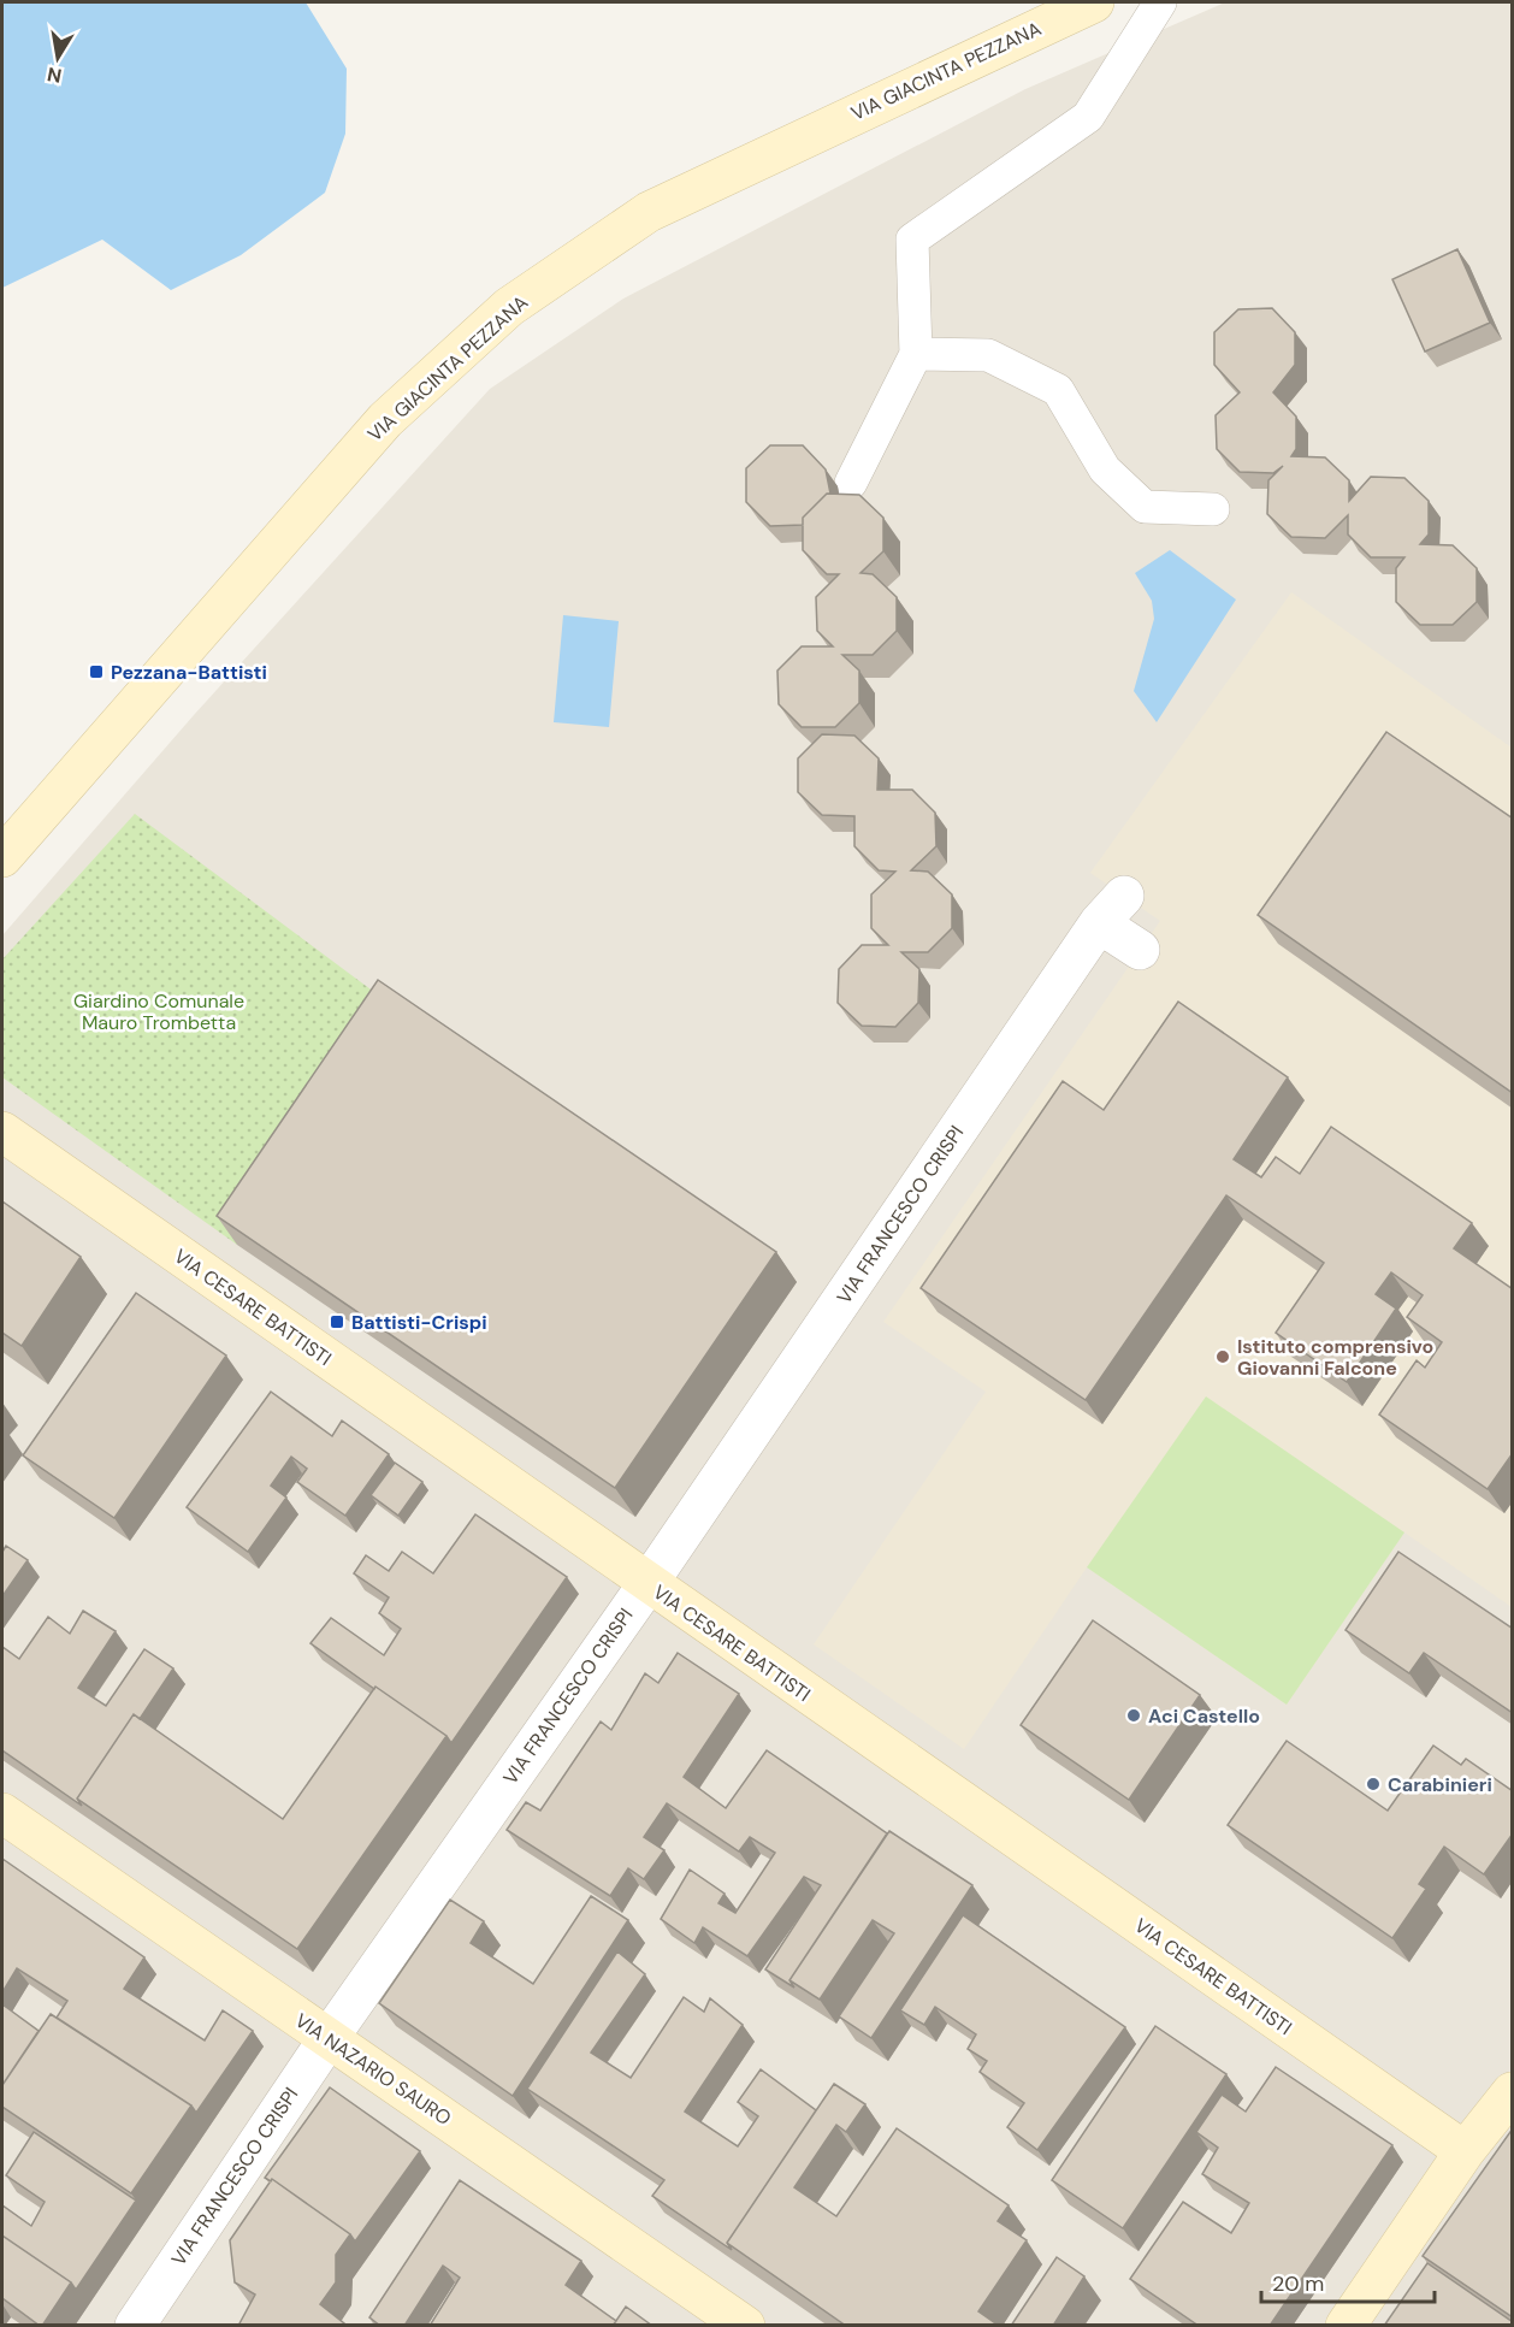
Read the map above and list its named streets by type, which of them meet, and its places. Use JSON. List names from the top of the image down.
{
  "streets": {
    "main road": ["VIA GIACINTA PEZZANA", "VIA CESARE BATTISTI", "VIA NAZARIO SAURO"],
    "street": ["VIA FRANCESCO CRISPI"]
  },
  "crossings": [
    ["VIA FRANCESCO CRISPI", "VIA CESARE BATTISTI"],
    ["VIA FRANCESCO CRISPI", "VIA NAZARIO SAURO"]
  ],
  "parks": ["Giardino Comunale Mauro Trombetta"],
  "places": {
    "transit": ["Pezzana-Battisti", "Battisti-Crispi"],
    "other": ["Istituto comprensivo Giovanni Falcone", "Aci Castello", "Carabinieri"]
  },
  "scale_bar": "20 m",
  "north": "bottom"
}
